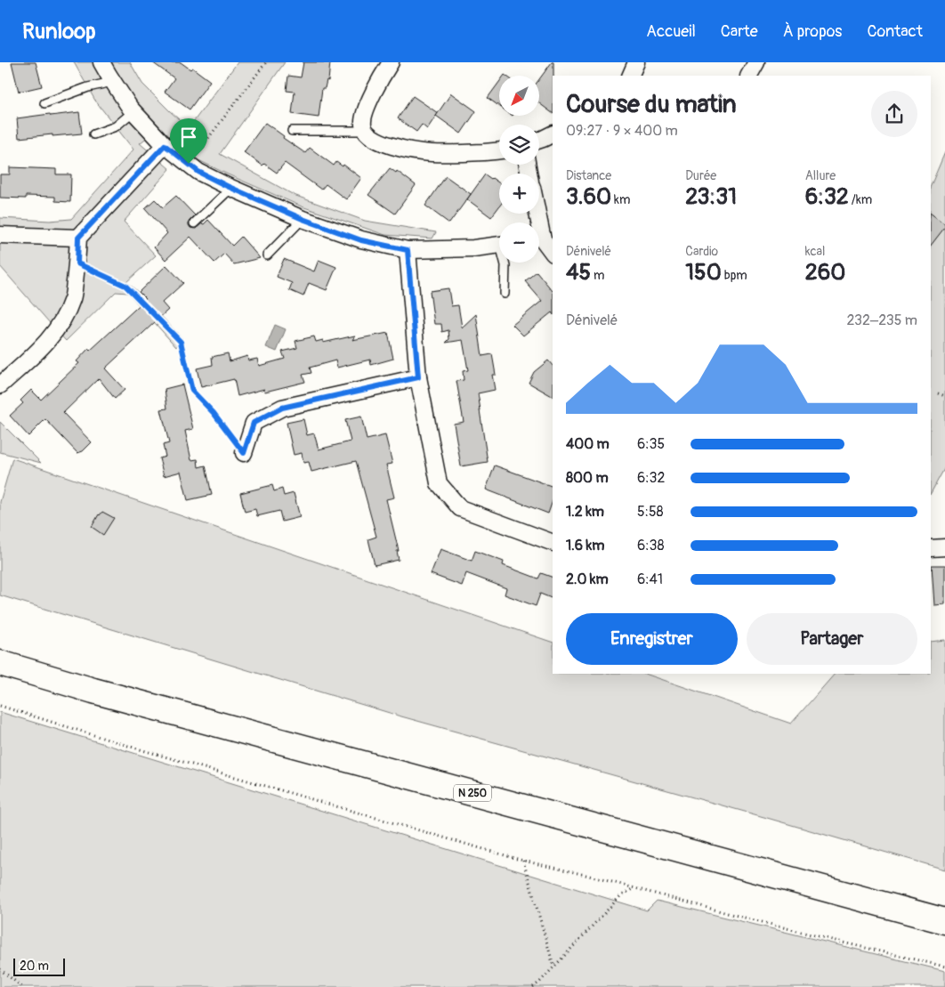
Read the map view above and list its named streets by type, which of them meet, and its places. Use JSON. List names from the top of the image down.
{
  "streets": {
    "main road": ["N 250"]
  },
  "scale_bar": "20 m",
  "north": "bottom left",
  "page": {
    "header": "Runloop",
    "nav": [
      "Accueil",
      "Carte",
      "À propos",
      "Contact"
    ],
    "map_buttons": ["+", "−"],
    "heading": ["Course du matin", "09:27 · 9 × 400 m"],
    "stats": [
      ["Distance", "3.60 km"],
      ["Durée", "23:31"],
      ["Allure", "6:32 /km"],
      ["Dénivelé", "45 m"],
      ["Cardio", "150 bpm"],
      ["kcal", "260"]
    ],
    "chart": ["Dénivelé", "232–235 m"],
    "list": [
      {
        "name": "400 m",
        "note": "6:35"
      },
      {
        "name": "800 m",
        "note": "6:32"
      },
      {
        "name": "1.2 km",
        "note": "5:58"
      },
      {
        "name": "1.6 km",
        "note": "6:38"
      },
      {
        "name": "2.0 km",
        "note": "6:41"
      }
    ],
    "buttons": ["Enregistrer", "Partager"],
    "scale": "20 m"
  }
}
